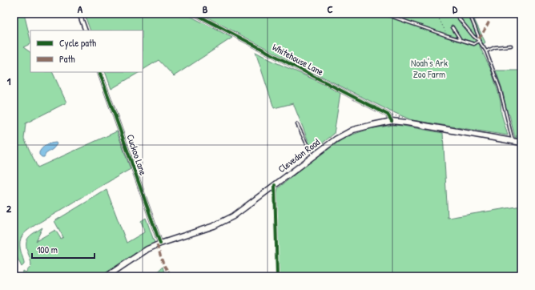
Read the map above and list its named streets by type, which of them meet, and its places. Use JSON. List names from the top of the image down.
{
  "streets": {
    "main road": ["Clevedon Road"],
    "street": ["Whitehouse Lane", "Cuckoo Lane"]
  },
  "crossings": [
    ["Whitehouse Lane", "Clevedon Road"],
    ["Cuckoo Lane", "Clevedon Road"]
  ],
  "parks": ["Noah's Ark Zoo Farm"],
  "legend": ["Cycle path", "Path"],
  "scale_bar": "100 m",
  "grid": {
    "columns": [
      "A",
      "B",
      "C",
      "D"
    ],
    "rows": ["1", "2"]
  }
}
